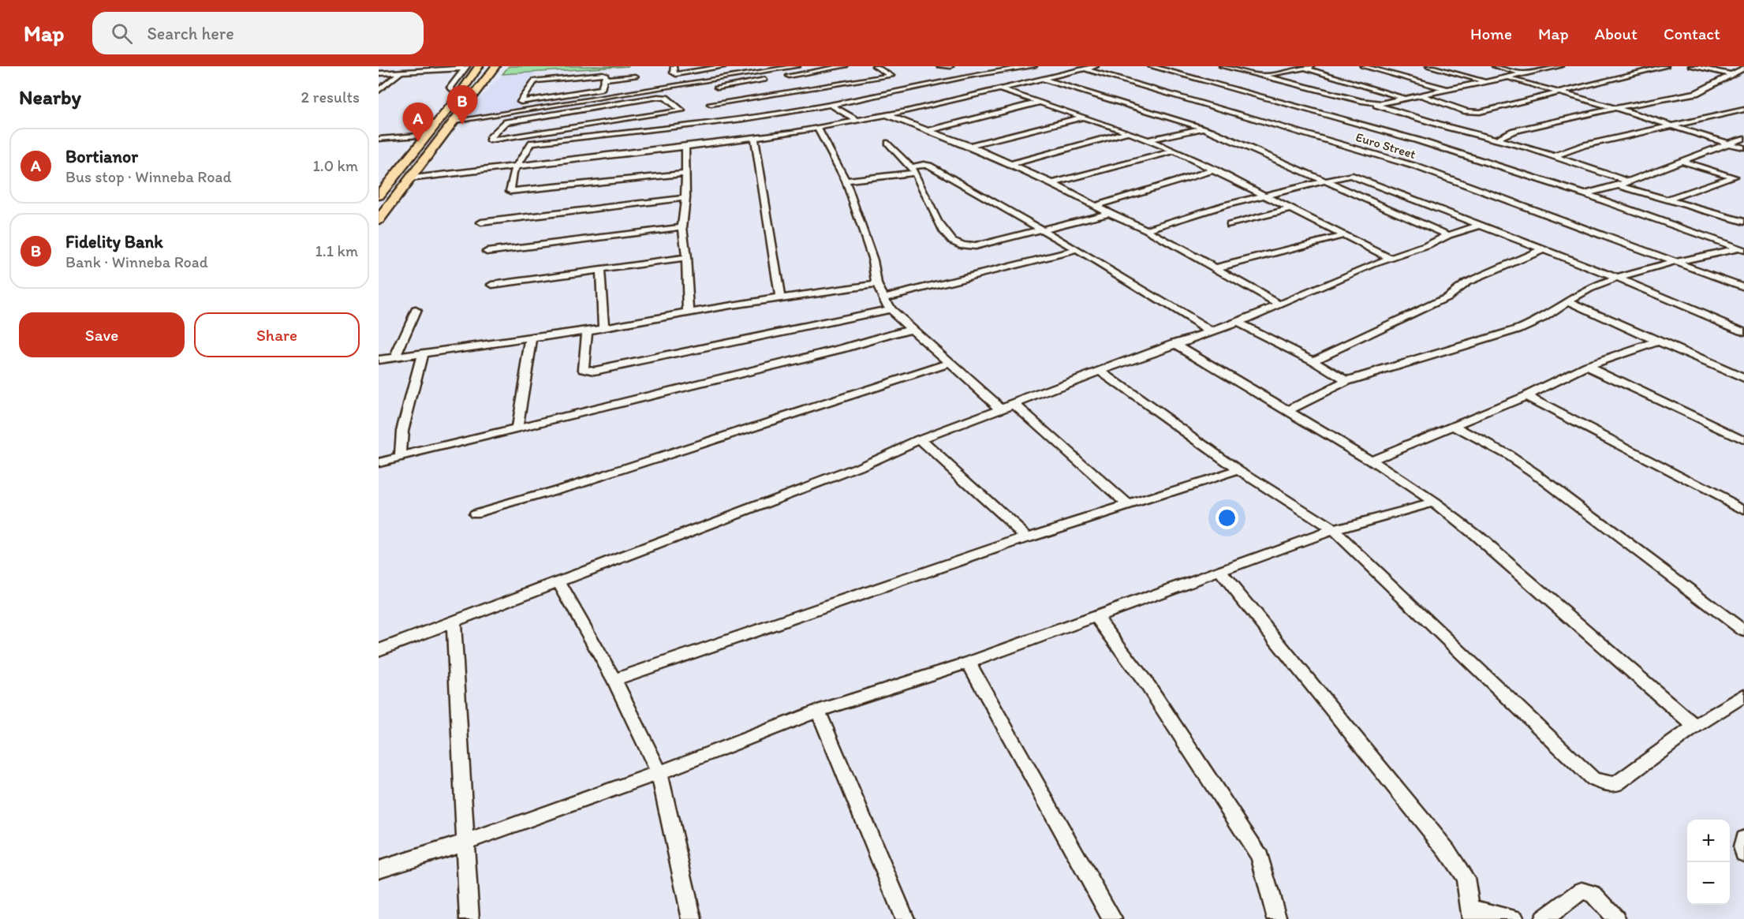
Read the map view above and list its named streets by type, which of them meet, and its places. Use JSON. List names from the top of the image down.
{
  "streets": {
    "street": ["Euro Street"]
  },
  "page": {
    "header": "Map",
    "search": "Search here",
    "nav": [
      "Home",
      "Map",
      "About",
      "Contact"
    ],
    "heading": ["Nearby", "2 results"],
    "pins": ["B", "A"],
    "list": [
      {
        "mark": "A",
        "name": "Bortianor",
        "note": "Bus stop · Winneba Road",
        "value": "1.0 km"
      },
      {
        "mark": "B",
        "name": "Fidelity Bank",
        "note": "Bank · Winneba Road",
        "value": "1.1 km"
      }
    ],
    "buttons": ["Save", "Share"],
    "map_buttons": ["+", "−"]
  }
}
